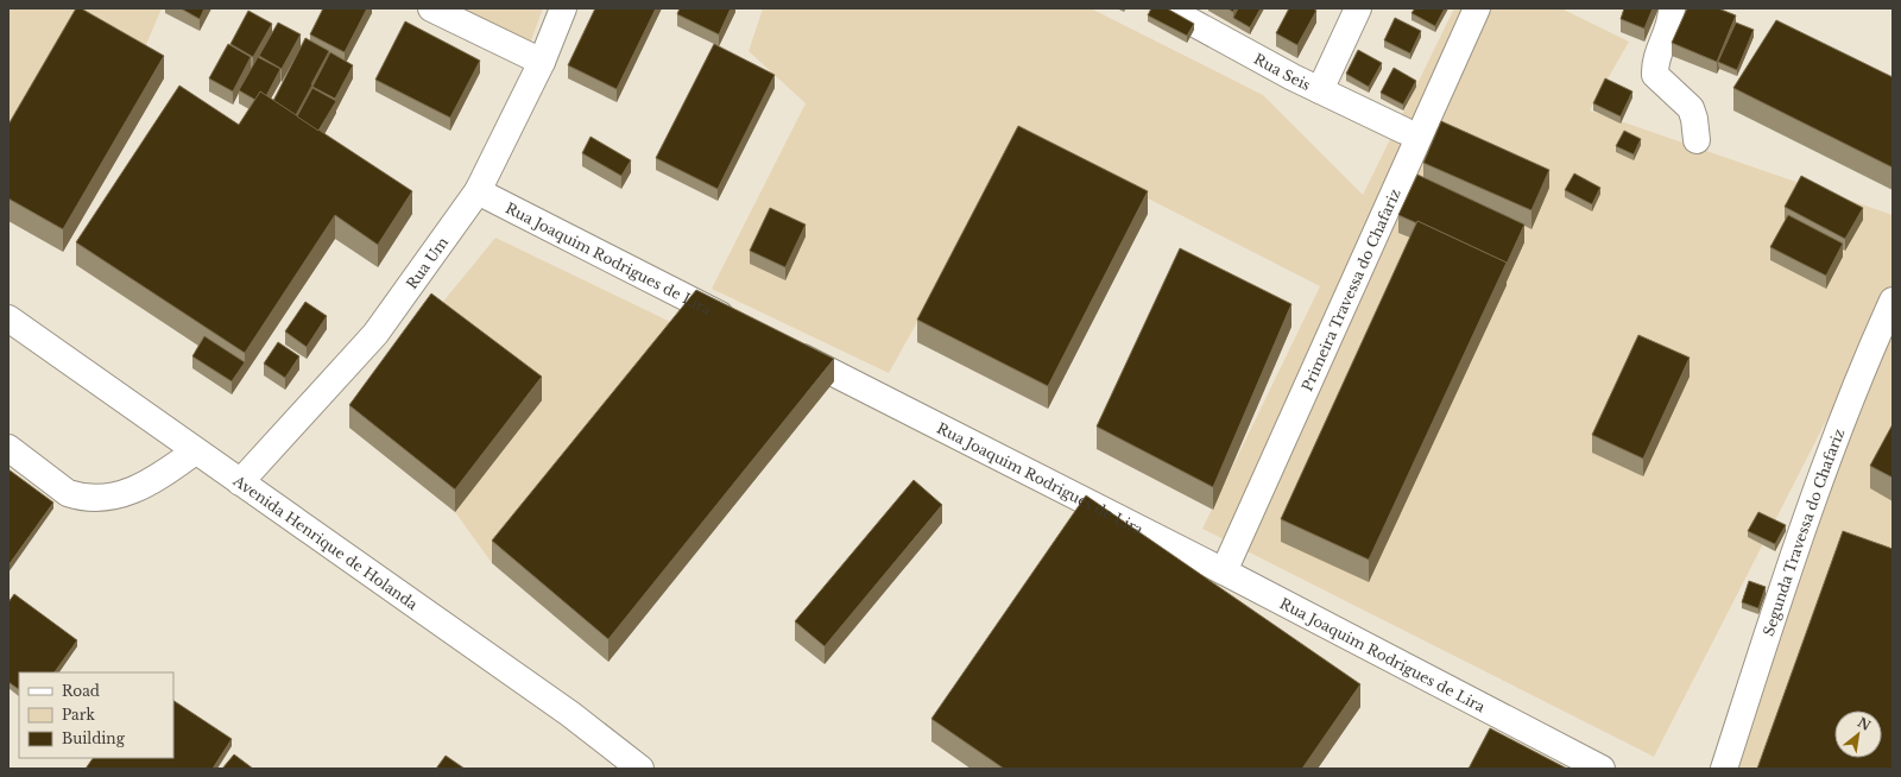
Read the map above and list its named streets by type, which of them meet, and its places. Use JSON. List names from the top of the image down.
{
  "streets": {
    "street": [
      "Rua Seis",
      "Rua Joaquim Rodrigues de Lira",
      "Rua Um",
      "Primeira Travessa do Chafariz",
      "Segunda Travessa do Chafariz",
      "Avenida Henrique de Holanda"
    ]
  },
  "crossings": [
    ["Rua Joaquim Rodrigues de Lira", "Rua Um"],
    ["Rua Joaquim Rodrigues de Lira", "Primeira Travessa do Chafariz"],
    ["Rua Um", "Avenida Henrique de Holanda"]
  ],
  "legend": ["Road", "Park", "Building"],
  "north": "top right"
}
